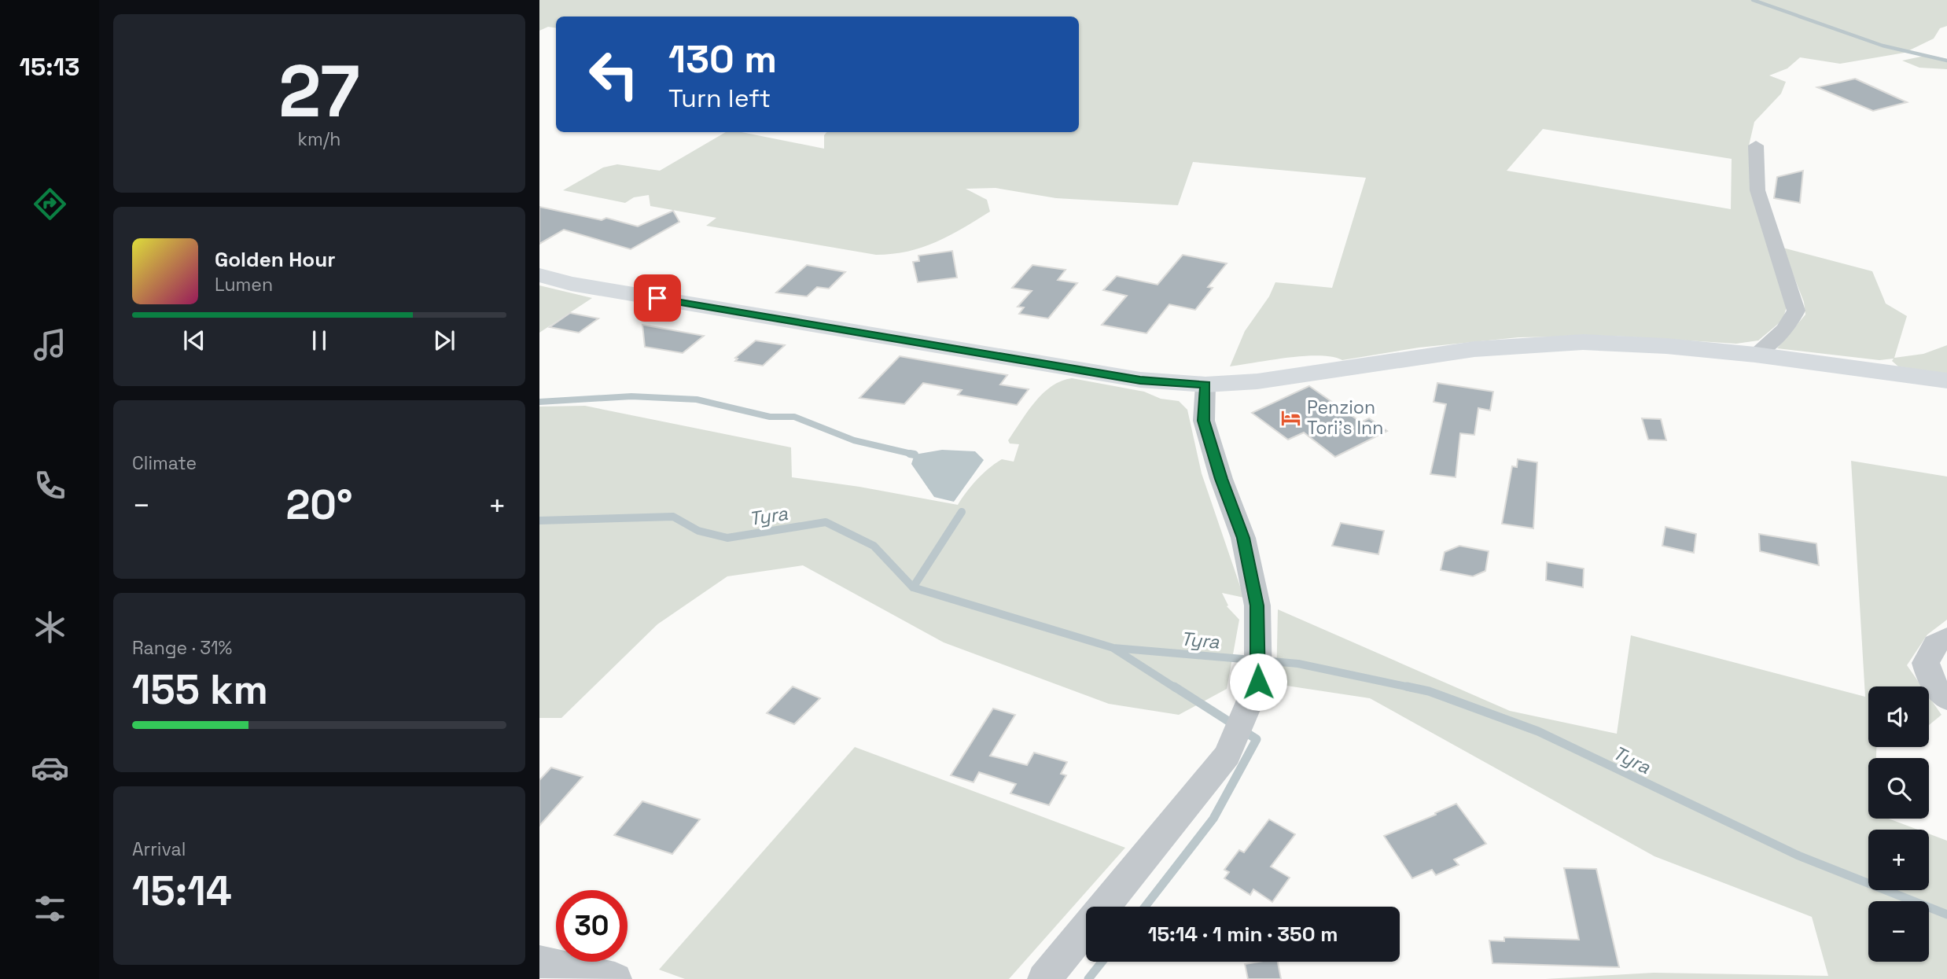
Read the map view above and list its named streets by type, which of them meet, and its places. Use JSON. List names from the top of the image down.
{
  "water": ["Tyra"],
  "places": {
    "hotel": ["Penzion Tori's Inn"]
  },
  "page": {
    "tabs": "15:13",
    "tile": [
      ["27", "km/h"],
      "Climate",
      ["Range · 31%", "155 km"],
      ["Arrival", "15:14"]
    ],
    "turn": ["130 m", "Turn left"],
    "song": ["Golden Hour", "Lumen"],
    "heat": ["−", "20°", "+"],
    "map_buttons": ["+", "−"],
    "limit": "30",
    "trip": "15:14 · 1 min · 350 m"
  }
}
